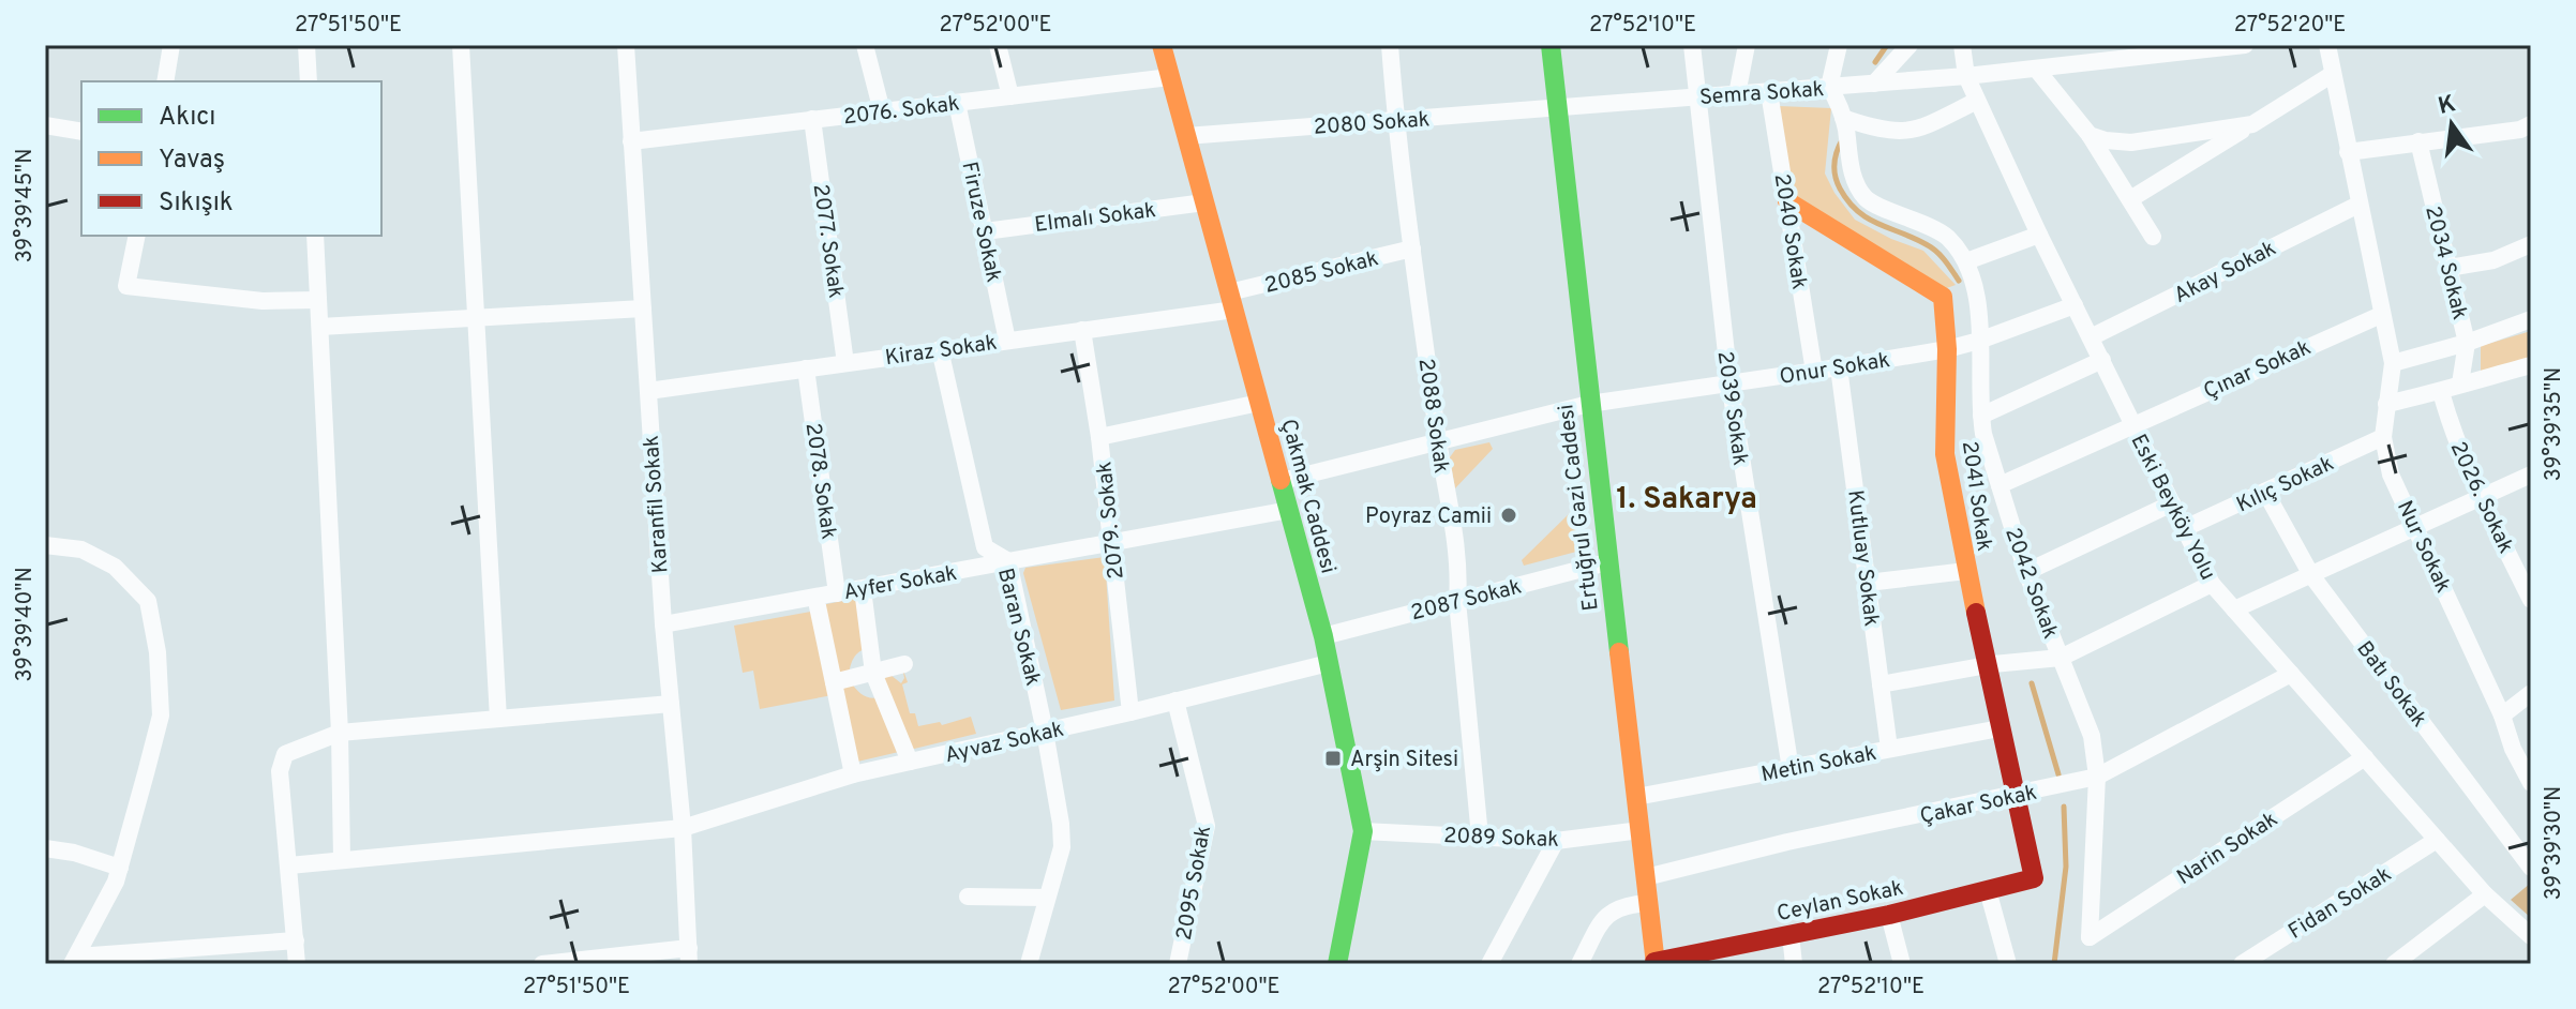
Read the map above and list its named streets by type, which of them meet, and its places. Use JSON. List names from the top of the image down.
{
  "streets": {
    "main road": [
      "Çakmak Caddesi",
      "2041 Sokak",
      "Ertuğrul Gazi Caddesi",
      "Ceylan Sokak"
    ],
    "street": [
      "Semra Sokak",
      "2076. Sokak",
      "2080 Sokak",
      "Elmalı Sokak",
      "Firuze Sokak",
      "2040 Sokak",
      "2077. Sokak",
      "2034 Sokak",
      "2085 Sokak",
      "Akay Sokak",
      "Kiraz Sokak",
      "Onur Sokak",
      "Çınar Sokak",
      "2039 Sokak",
      "2088 Sokak",
      "2078. Sokak",
      "Kılıç Sokak",
      "2026. Sokak",
      "Karanfil Sokak",
      "Eski Beyköy Yolu",
      "2079. Sokak",
      "Nur Sokak",
      "Kutluay Sokak",
      "Ayfer Sokak",
      "2042 Sokak",
      "2087 Sokak",
      "Baran Sokak",
      "Batı Sokak",
      "Ayvaz Sokak",
      "Metin Sokak",
      "Çakar Sokak",
      "2089 Sokak",
      "Narin Sokak",
      "2095 Sokak",
      "Fidan Sokak"
    ]
  },
  "crossings": [
    ["Semra Sokak", "2080 Sokak"],
    ["Semra Sokak", "2040 Sokak"],
    ["Semra Sokak", "2039 Sokak"],
    ["Semra Sokak", "Eski Beyköy Yolu"],
    ["Semra Sokak", "Ertuğrul Gazi Caddesi"],
    ["Semra Sokak", "2042 Sokak"],
    ["2076. Sokak", "Firuze Sokak"],
    ["2076. Sokak", "2077. Sokak"],
    ["2076. Sokak", "Çakmak Caddesi"],
    ["2076. Sokak", "Karanfil Sokak"],
    ["2080 Sokak", "2088 Sokak"],
    ["2080 Sokak", "Çakmak Caddesi"],
    ["2080 Sokak", "Ertuğrul Gazi Caddesi"],
    ["Elmalı Sokak", "Firuze Sokak"],
    ["Elmalı Sokak", "Çakmak Caddesi"],
    ["Firuze Sokak", "Kiraz Sokak"],
    ["2040 Sokak", "Onur Sokak"],
    ["2040 Sokak", "2041 Sokak"],
    ["2077. Sokak", "Kiraz Sokak"],
    ["2085 Sokak", "Kiraz Sokak"],
    ["2085 Sokak", "2088 Sokak"],
    ["2085 Sokak", "Çakmak Caddesi"],
    ["Akay Sokak", "Eski Beyköy Yolu"],
    ["Akay Sokak", "Nur Sokak"],
    ["Kiraz Sokak", "2078. Sokak"],
    ["Kiraz Sokak", "Çakmak Caddesi"],
    ["Kiraz Sokak", "Karanfil Sokak"],
    ["Kiraz Sokak", "2079. Sokak"],
    ["Kiraz Sokak", "Baran Sokak"],
    ["Onur Sokak", "2039 Sokak"],
    ["Onur Sokak", "2088 Sokak"],
    ["Onur Sokak", "Çakmak Caddesi"],
    ["Onur Sokak", "2041 Sokak"],
    ["Onur Sokak", "Eski Beyköy Yolu"],
    ["Onur Sokak", "Ertuğrul Gazi Caddesi"],
    ["Onur Sokak", "Kutluay Sokak"],
    ["Onur Sokak", "2042 Sokak"],
    ["Çınar Sokak", "Eski Beyköy Yolu"],
    ["Çınar Sokak", "Nur Sokak"],
    ["Çınar Sokak", "2042 Sokak"],
    ["2039 Sokak", "Metin Sokak"],
    ["2088 Sokak", "2087 Sokak"],
    ["2088 Sokak", "2089 Sokak"],
    ["2078. Sokak", "Ayfer Sokak"],
    ["Kılıç Sokak", "Eski Beyköy Yolu"],
    ["Kılıç Sokak", "Nur Sokak"],
    ["Kılıç Sokak", "Batı Sokak"],
    ["Çakmak Caddesi", "Ayfer Sokak"],
    ["Çakmak Caddesi", "2087 Sokak"],
    ["Çakmak Caddesi", "Ayvaz Sokak"],
    ["Çakmak Caddesi", "2089 Sokak"],
    ["2041 Sokak", "Metin Sokak"],
    ["2041 Sokak", "Çakar Sokak"],
    ["2041 Sokak", "Ceylan Sokak"],
    ["Karanfil Sokak", "Ayfer Sokak"],
    ["Karanfil Sokak", "Ayvaz Sokak"],
    ["Eski Beyköy Yolu", "Çakar Sokak"],
    ["Eski Beyköy Yolu", "Narin Sokak"],
    ["Eski Beyköy Yolu", "Fidan Sokak"],
    ["Ertuğrul Gazi Caddesi", "2087 Sokak"],
    ["Ertuğrul Gazi Caddesi", "Metin Sokak"],
    ["Ertuğrul Gazi Caddesi", "Çakar Sokak"],
    ["Ertuğrul Gazi Caddesi", "2089 Sokak"],
    ["Ertuğrul Gazi Caddesi", "Ceylan Sokak"],
    ["2079. Sokak", "Ayfer Sokak"],
    ["2079. Sokak", "Ayvaz Sokak"],
    ["Kutluay Sokak", "Metin Sokak"],
    ["Ayfer Sokak", "Baran Sokak"],
    ["2042 Sokak", "Çakar Sokak"],
    ["2042 Sokak", "Narin Sokak"],
    ["Baran Sokak", "Ayvaz Sokak"],
    ["Ayvaz Sokak", "2095 Sokak"]
  ],
  "districts": ["1. Sakarya"],
  "places": {
    "other": ["Poyraz Camii"],
    "transit": ["Arşin Sitesi"]
  },
  "legend": ["Akıcı", "Yavaş", "Sıkışık"],
  "north": "top",
  "coordinates": [
    "27°51'50\"E",
    "27°52'00\"E",
    "27°52'10\"E",
    "27°52'20\"E",
    "39°39'45\"N",
    "39°39'35\"N",
    "39°39'40\"N",
    "39°39'30\"N"
  ]
}
